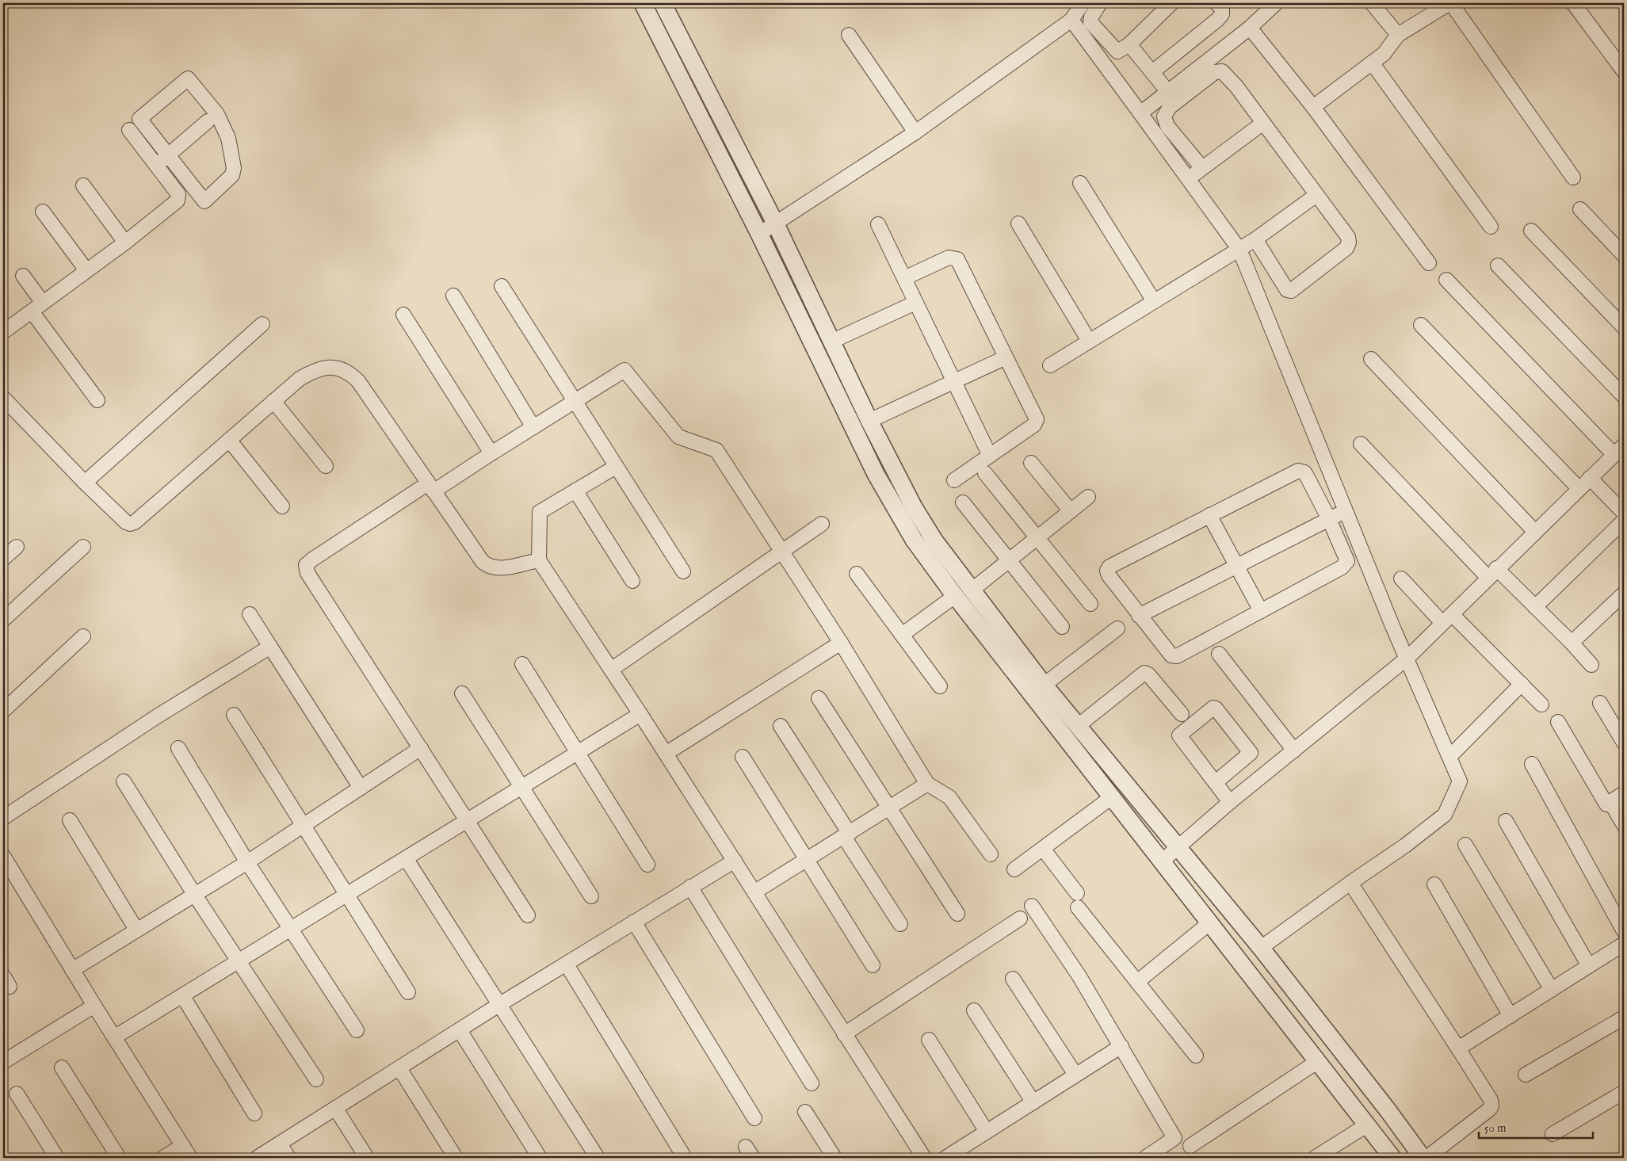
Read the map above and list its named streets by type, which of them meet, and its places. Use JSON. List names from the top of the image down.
{
  "scale_bar": "50 m"
}
